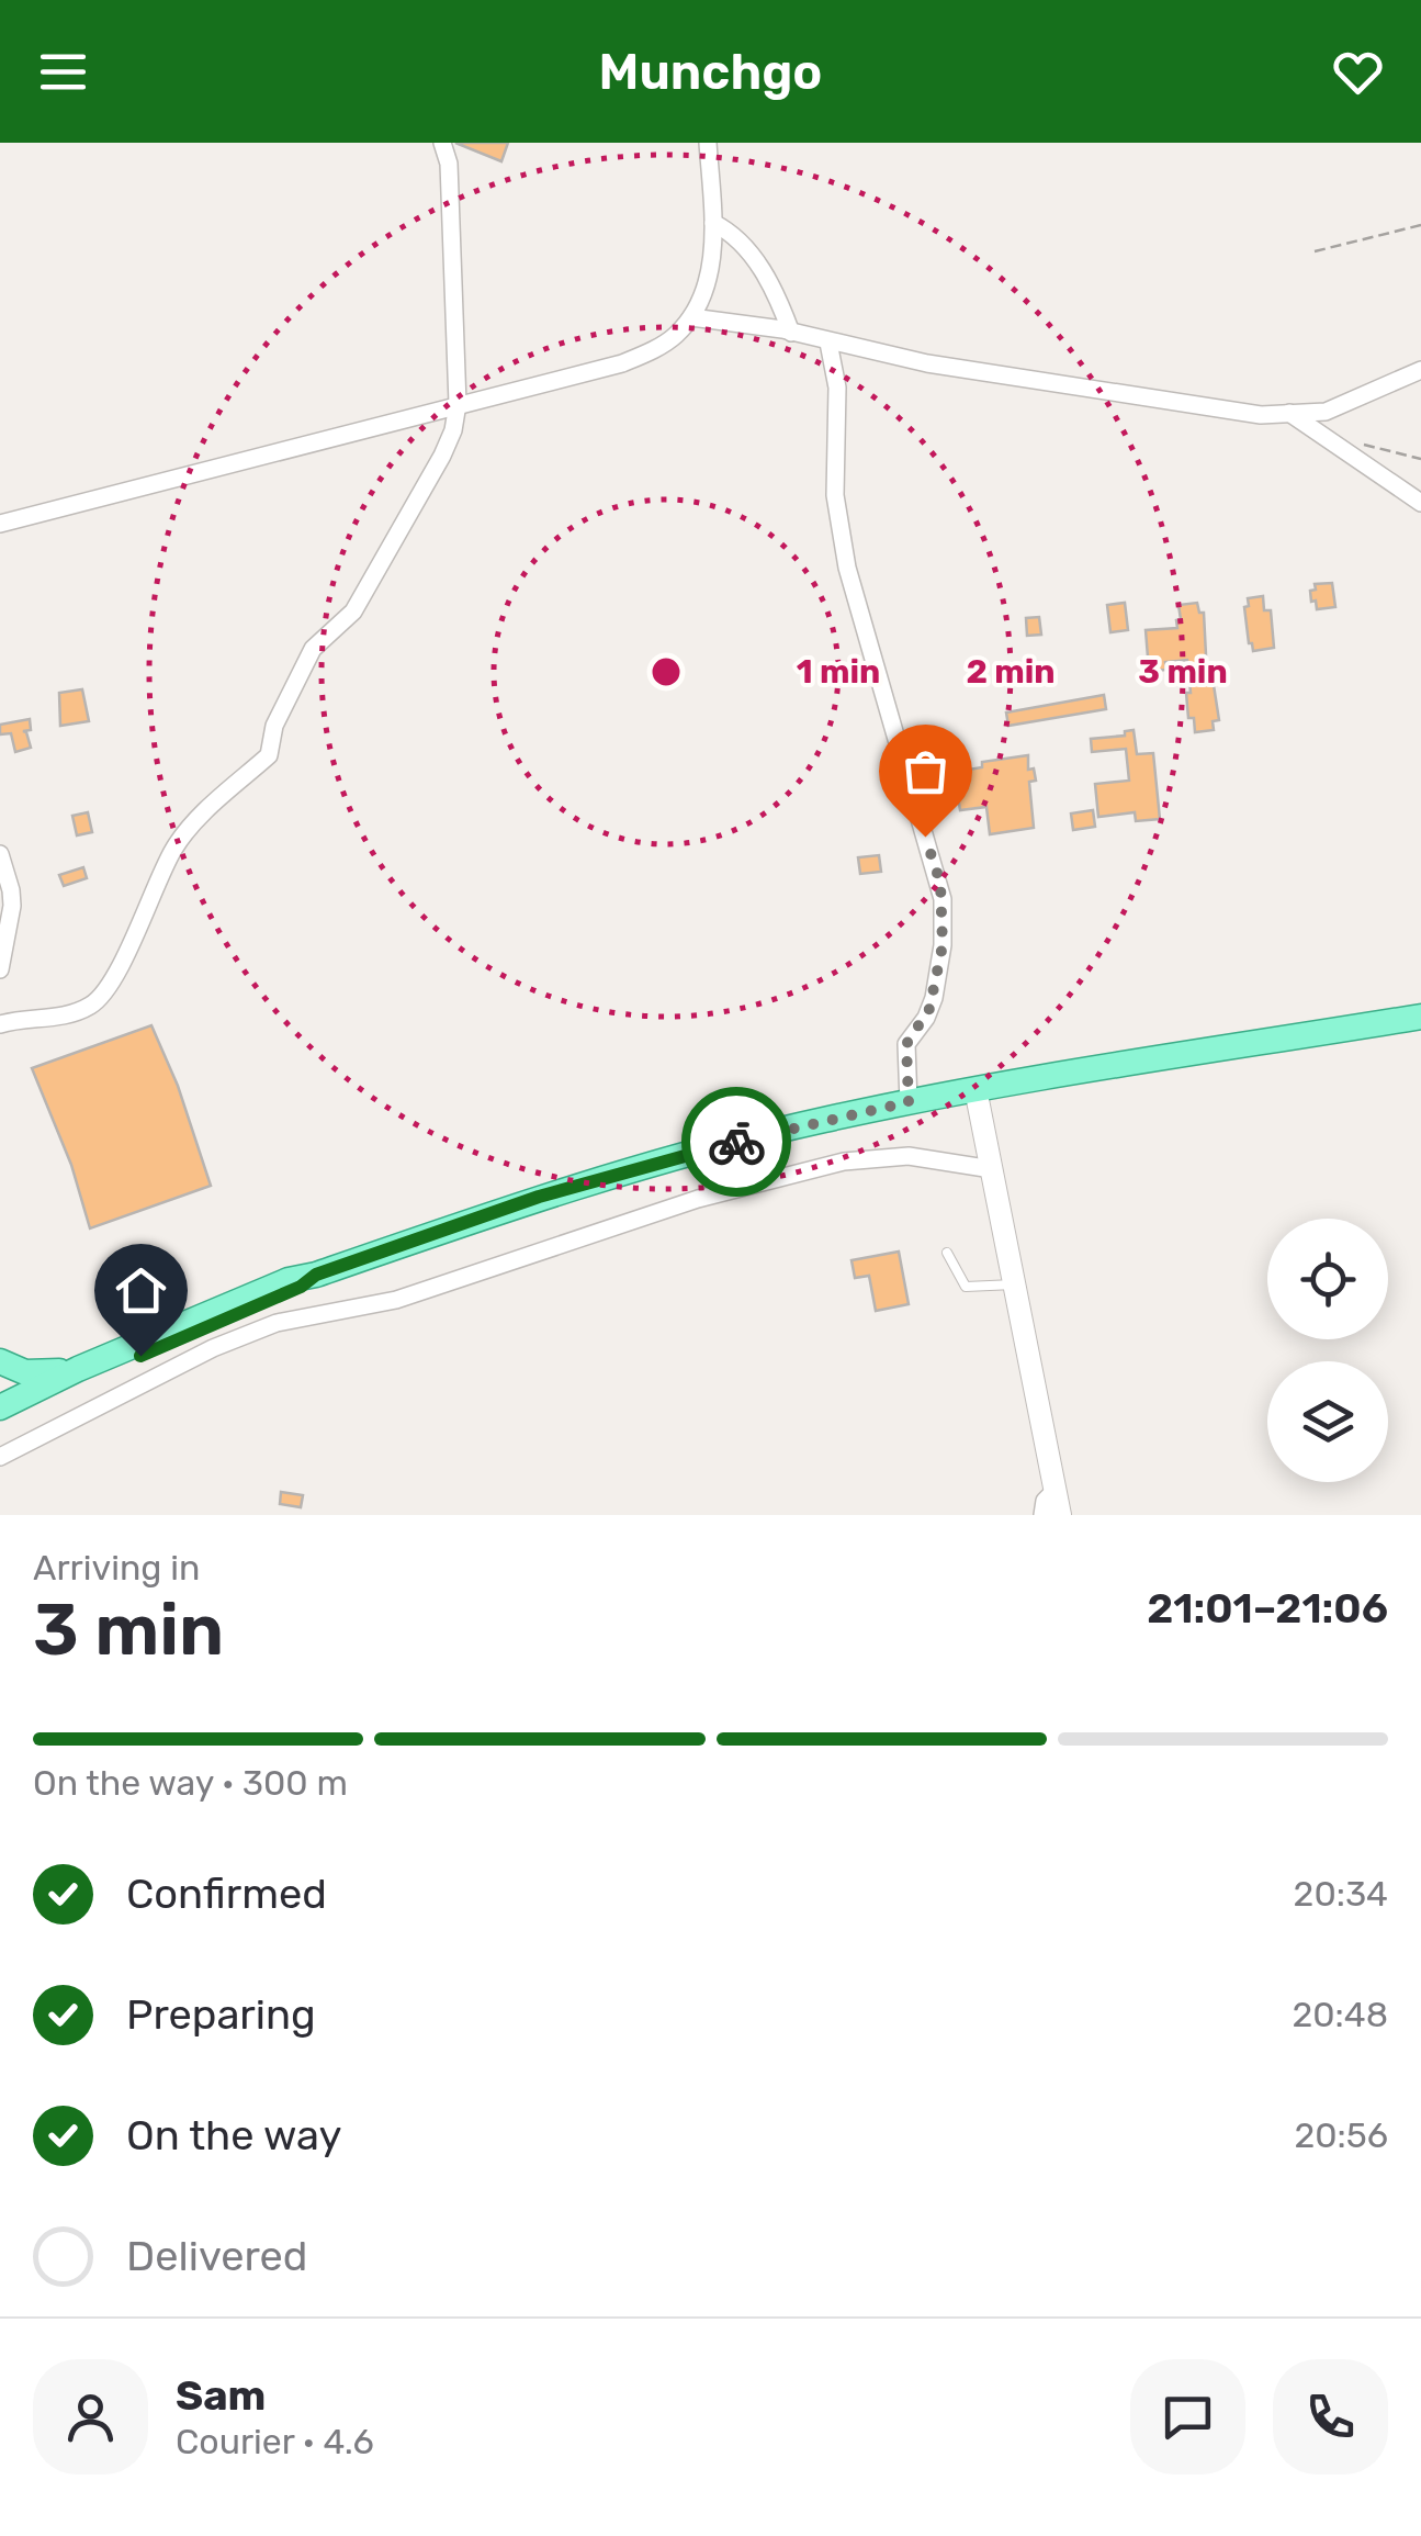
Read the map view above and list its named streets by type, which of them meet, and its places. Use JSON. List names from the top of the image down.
{
  "page": {
    "header": "Munchgo",
    "heading": ["3 min", "Arriving in", "21:01–21:06"],
    "panel": ["Sam", "Courier · 4.6"],
    "bar": "On the way · 300 m",
    "list": [
      ["Confirmed", "20:34"],
      ["Preparing", "20:48"],
      ["On the way", "20:56"],
      "Delivered"
    ]
  },
  "rings": ["1 min", "2 min", "3 min"]
}
